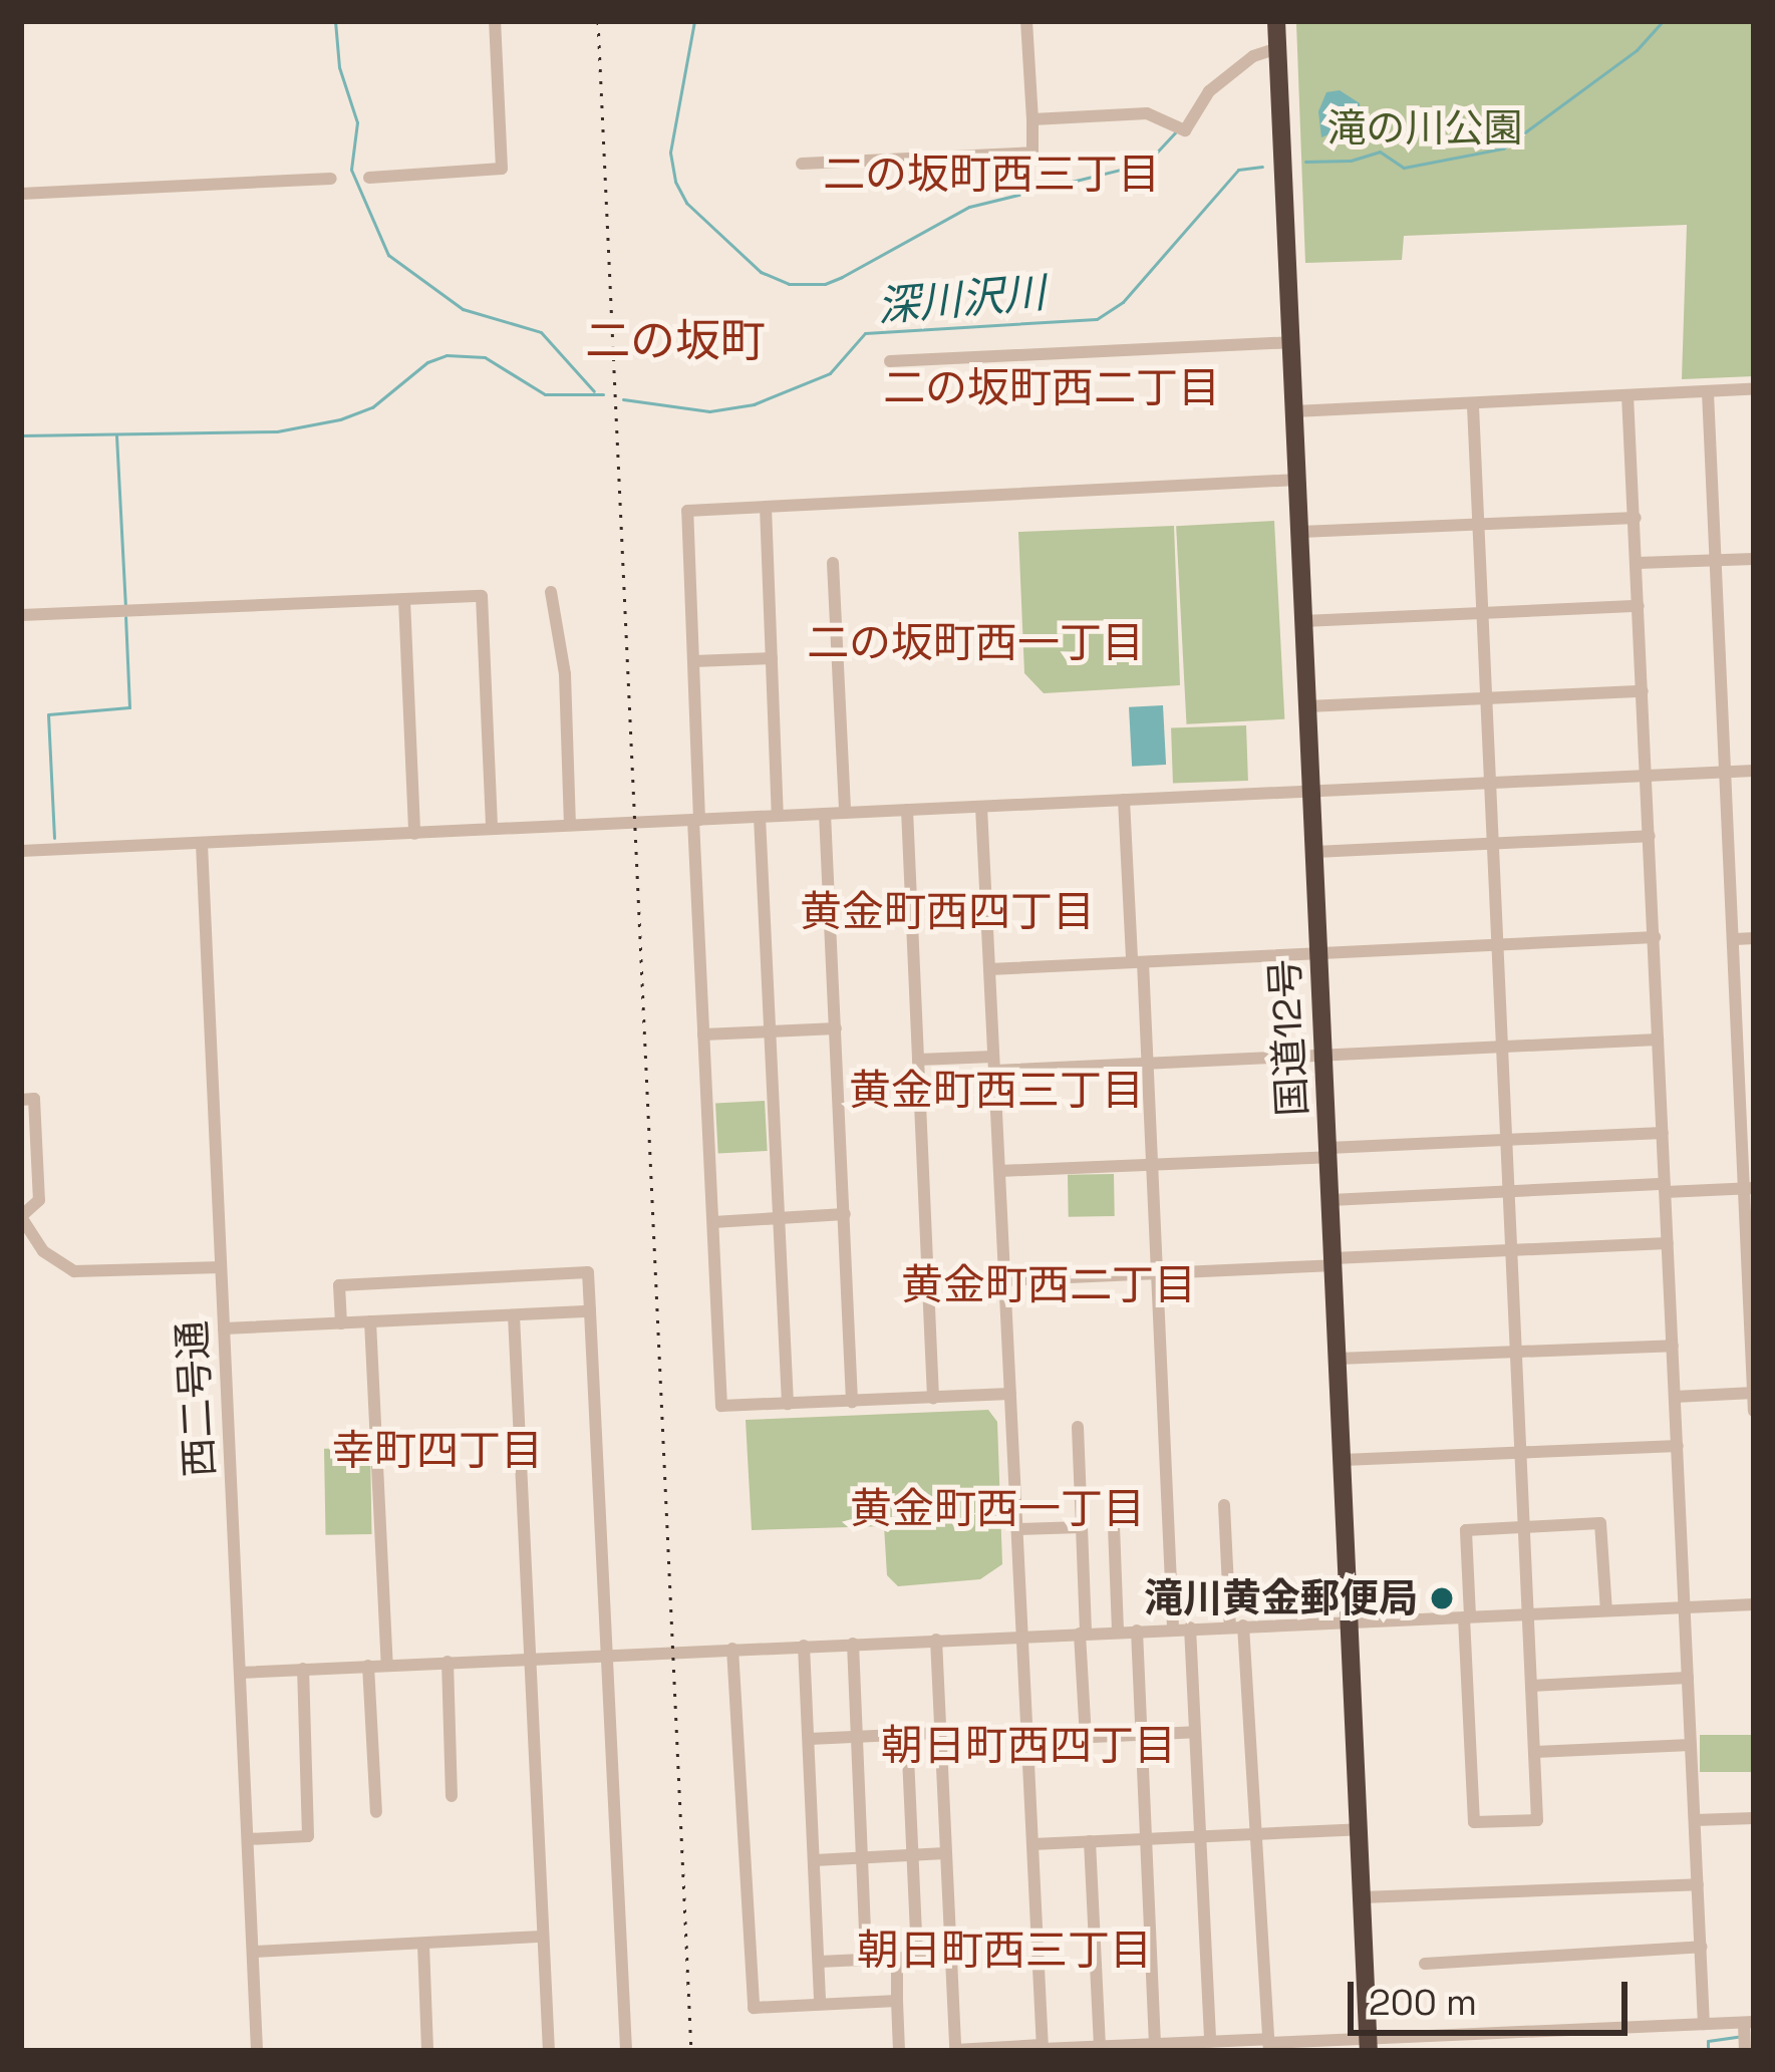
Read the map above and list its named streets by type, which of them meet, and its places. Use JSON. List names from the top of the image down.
{
  "streets": {
    "highway": ["国道12号"],
    "street": ["西二号通"]
  },
  "districts": [
    "二の坂町西三丁目",
    "二の坂町",
    "二の坂町西二丁目",
    "二の坂町西一丁目",
    "黄金町西四丁目",
    "黄金町西三丁目",
    "黄金町西二丁目",
    "幸町四丁目",
    "黄金町西一丁目",
    "朝日町西四丁目",
    "朝日町西三丁目"
  ],
  "water": ["深川沢川"],
  "parks": ["滝の川公園"],
  "places": ["滝川黄金郵便局"],
  "scale_bar": "200 m"
}
